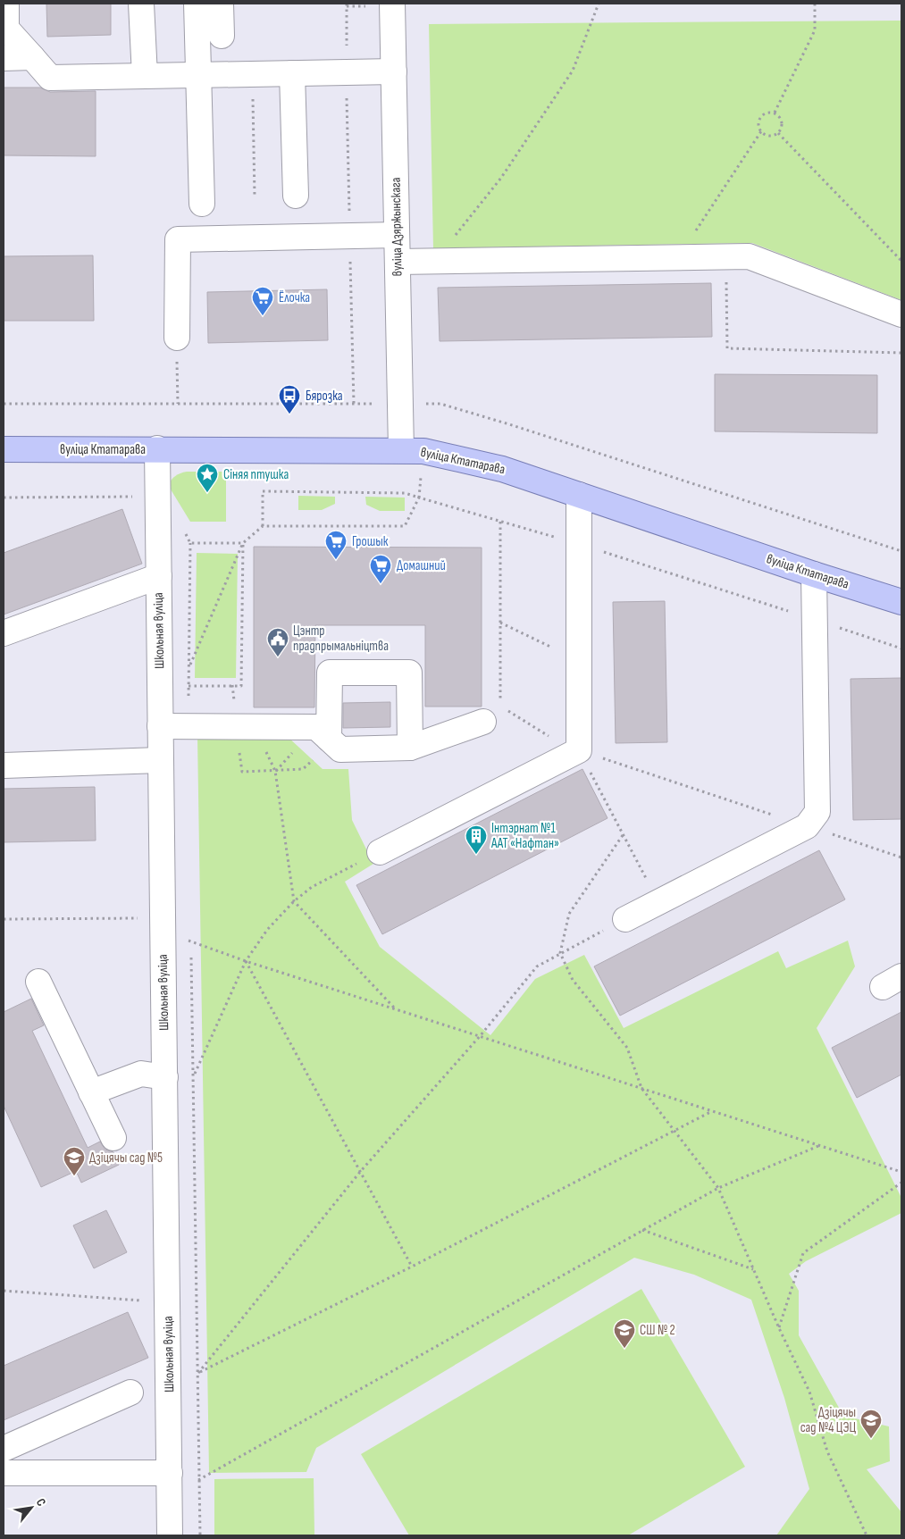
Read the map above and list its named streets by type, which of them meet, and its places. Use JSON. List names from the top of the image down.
{
  "streets": {
    "main road": ["вуліца Ктатарава"],
    "street": ["вуліца Дзяржынскага", "Школьная вуліца"]
  },
  "crossings": [
    ["вуліца Дзяржынскага", "вуліца Ктатарава"],
    ["вуліца Ктатарава", "Школьная вуліца"]
  ],
  "places": {
    "supermarket": ["Ёлочка", "Грошык", "Домашний"],
    "bus stop": ["Бярозка"],
    "place": ["Сіняя птушка"],
    "public building": ["Цэнтр прадпрымальніцтва"],
    "building": ["Інтэрнат №1 ААТ «Нафтан»"],
    "school or university": ["Дзіцячы сад №5", "СШ № 2", "Дзіцячы сад №4 ЦЭЦ"]
  },
  "north": "top right"
}
